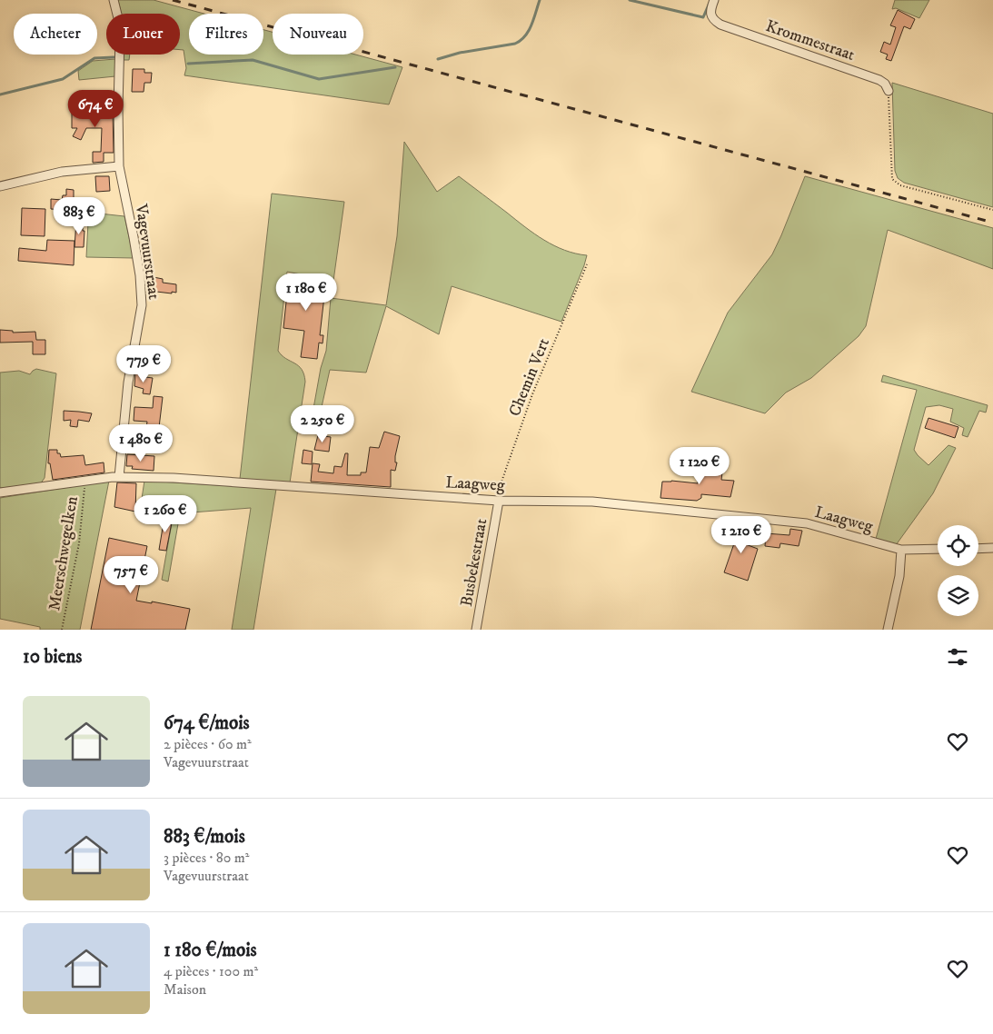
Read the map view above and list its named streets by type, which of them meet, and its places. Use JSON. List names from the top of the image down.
{
  "streets": {
    "street": [
      "Krommestraat",
      "Vagevuurstraat",
      "Laagweg",
      "Busbekestraat"
    ],
    "path": ["Chemin Vert", "Meerschwegelken"]
  },
  "crossings": [
    ["Vagevuurstraat", "Laagweg"],
    ["Chemin Vert", "Laagweg"],
    ["Chemin Vert", "Busbekestraat"],
    ["Laagweg", "Meerschwegelken"],
    ["Laagweg", "Busbekestraat"]
  ],
  "page": {
    "chip": [
      "Acheter",
      "Louer",
      "Filtres",
      "Nouveau"
    ],
    "price": [
      "674 €",
      "883 €",
      "1 180 €",
      "779 €",
      "2 250 €",
      "1 480 €",
      "1 120 €",
      "1 260 €",
      "1 210 €",
      "757 €"
    ],
    "heading": "10 biens",
    "list": [
      {
        "name": "674 €/mois",
        "note": "2 pièces · 60 m² · Vagevuurstraat"
      },
      {
        "name": "883 €/mois",
        "note": "3 pièces · 80 m² · Vagevuurstraat"
      },
      {
        "name": "1 180 €/mois",
        "note": "4 pièces · 100 m² · Maison"
      }
    ]
  }
}
